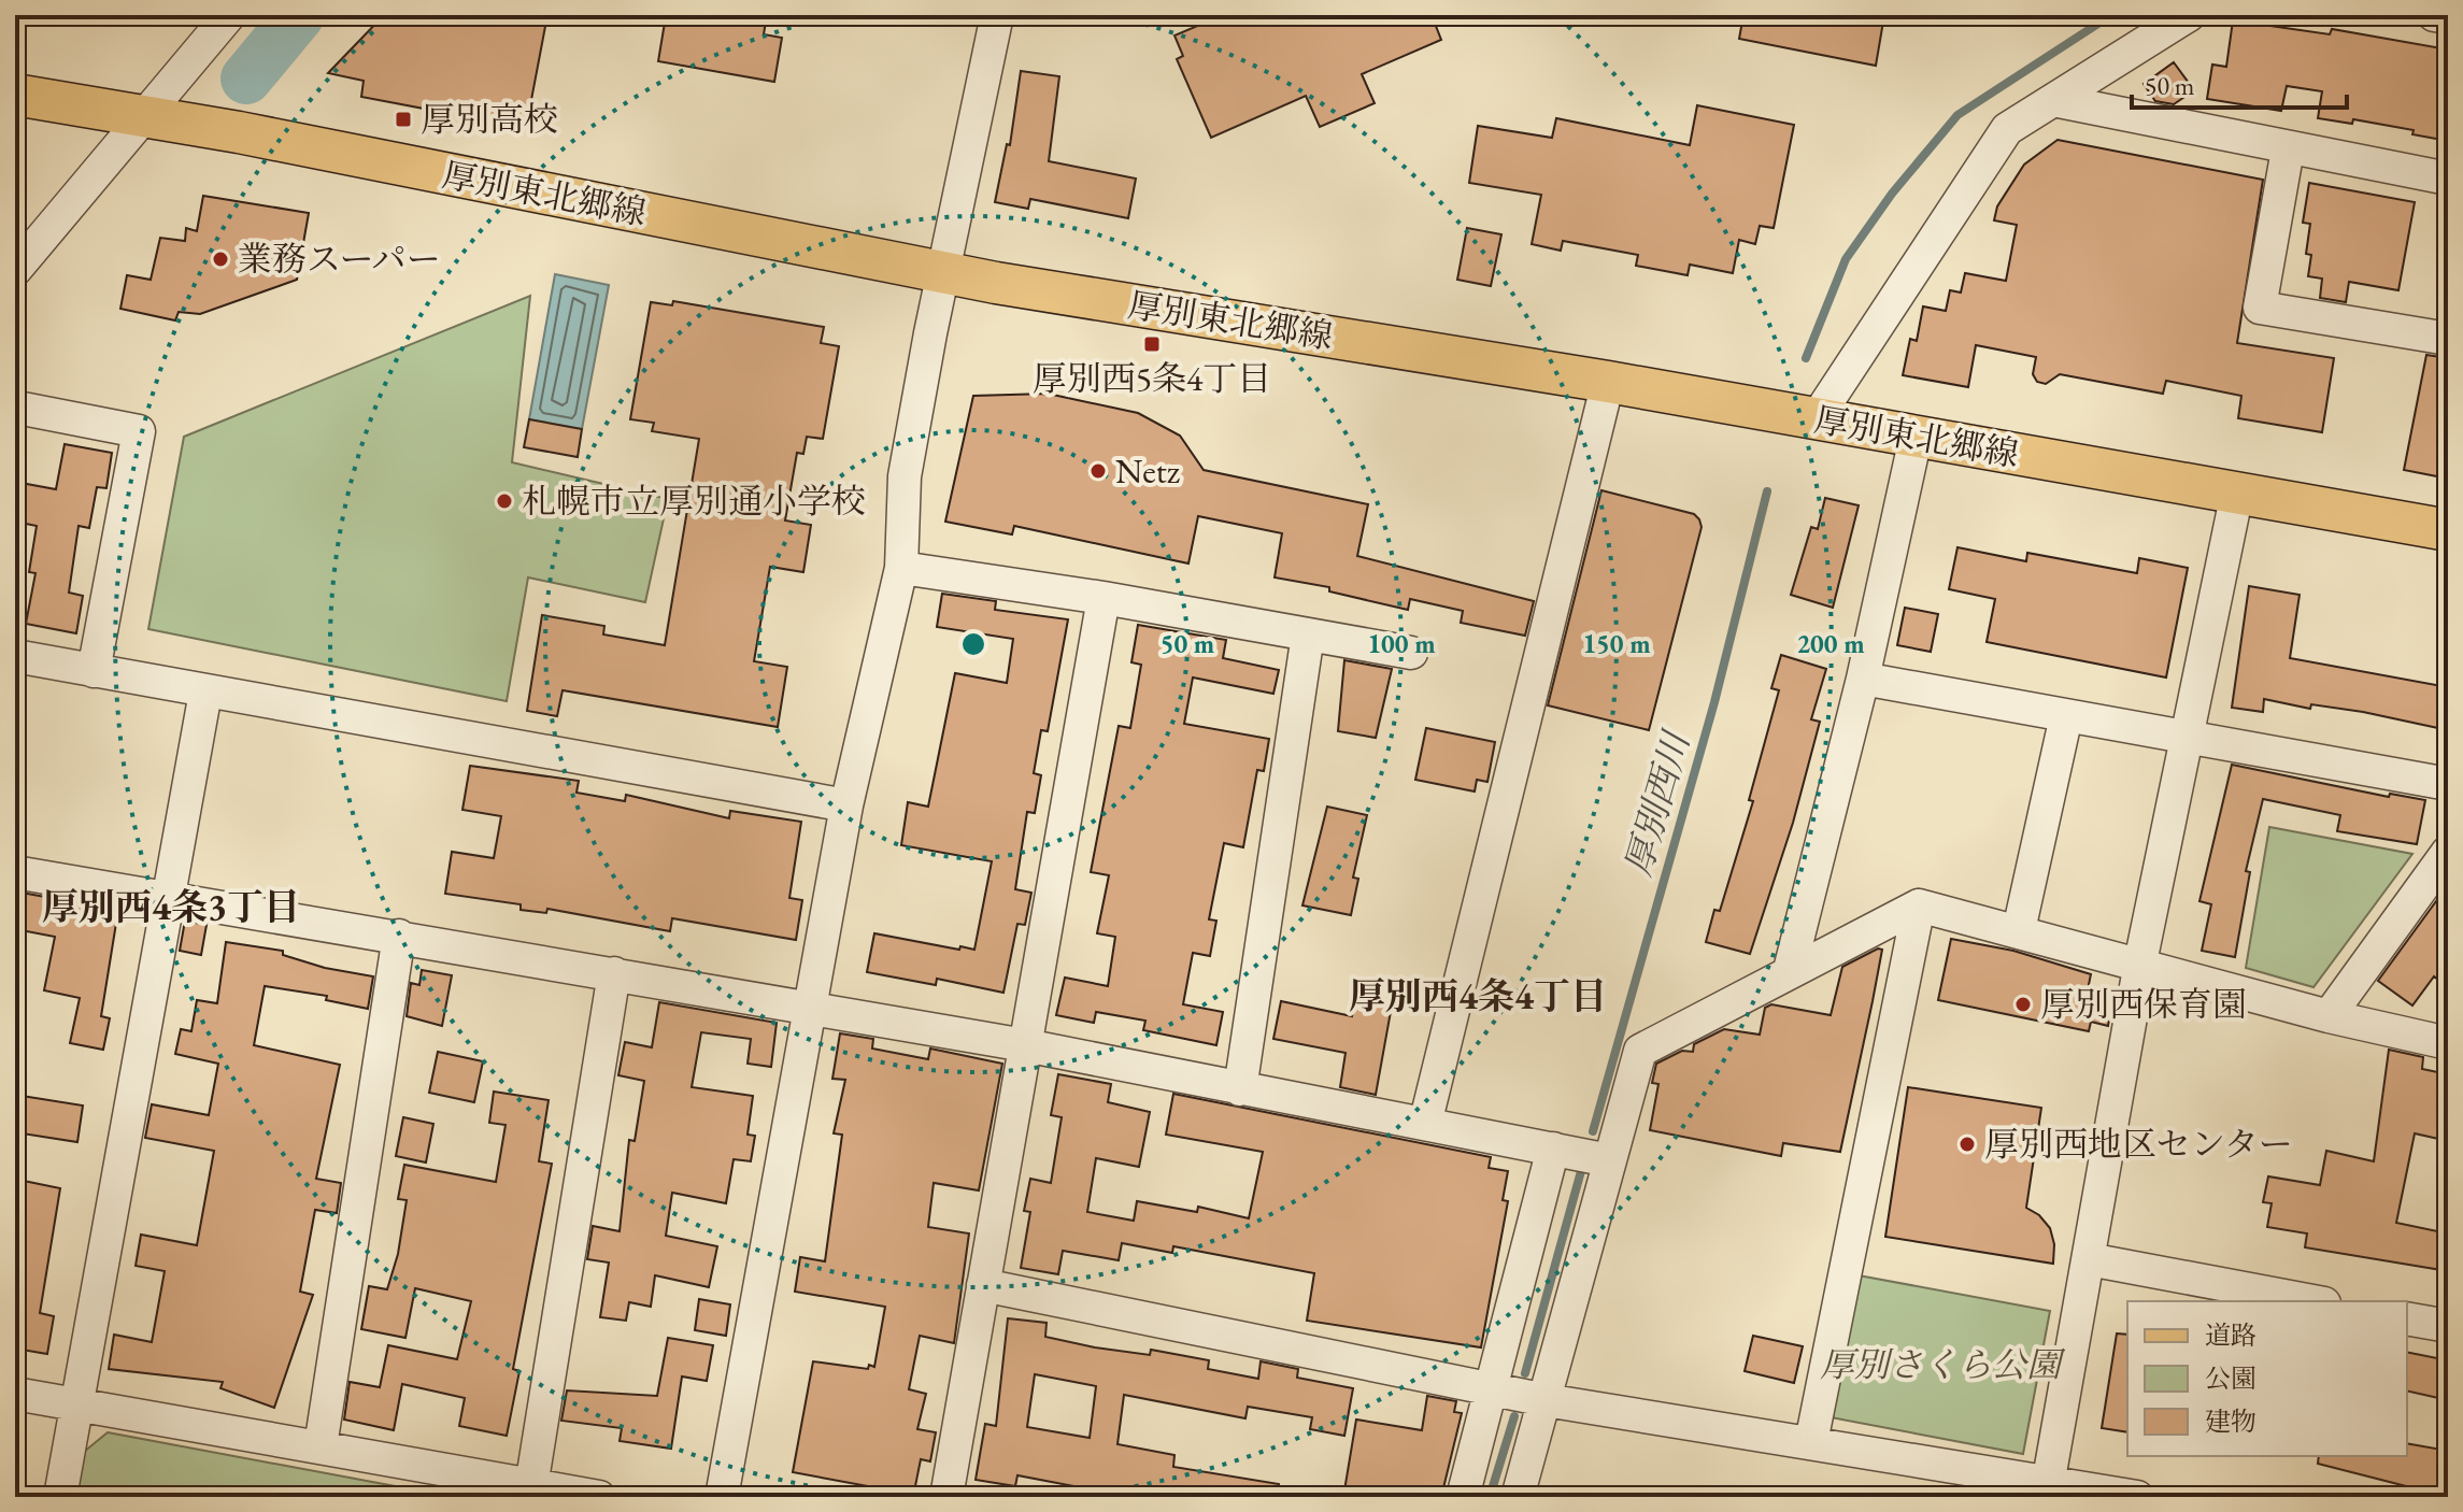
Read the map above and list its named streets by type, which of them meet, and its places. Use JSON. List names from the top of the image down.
{
  "streets": {
    "main road": ["厚別東北郷線"]
  },
  "districts": ["厚別西4条3丁目", "厚別西4条4丁目"],
  "water": ["厚別西川"],
  "parks": ["厚別さくら公園"],
  "places": {
    "transit": ["厚別高校", "厚別西5条4丁目"],
    "other": [
      "業務スーパー",
      "Netz",
      "札幌市立厚別通小学校",
      "厚別西保育園",
      "厚別西地区センター"
    ]
  },
  "legend": ["道路", "公園", "建物"],
  "scale_bar": "50 m",
  "rings": [
    "50 m",
    "100 m",
    "150 m",
    "200 m"
  ]
}
